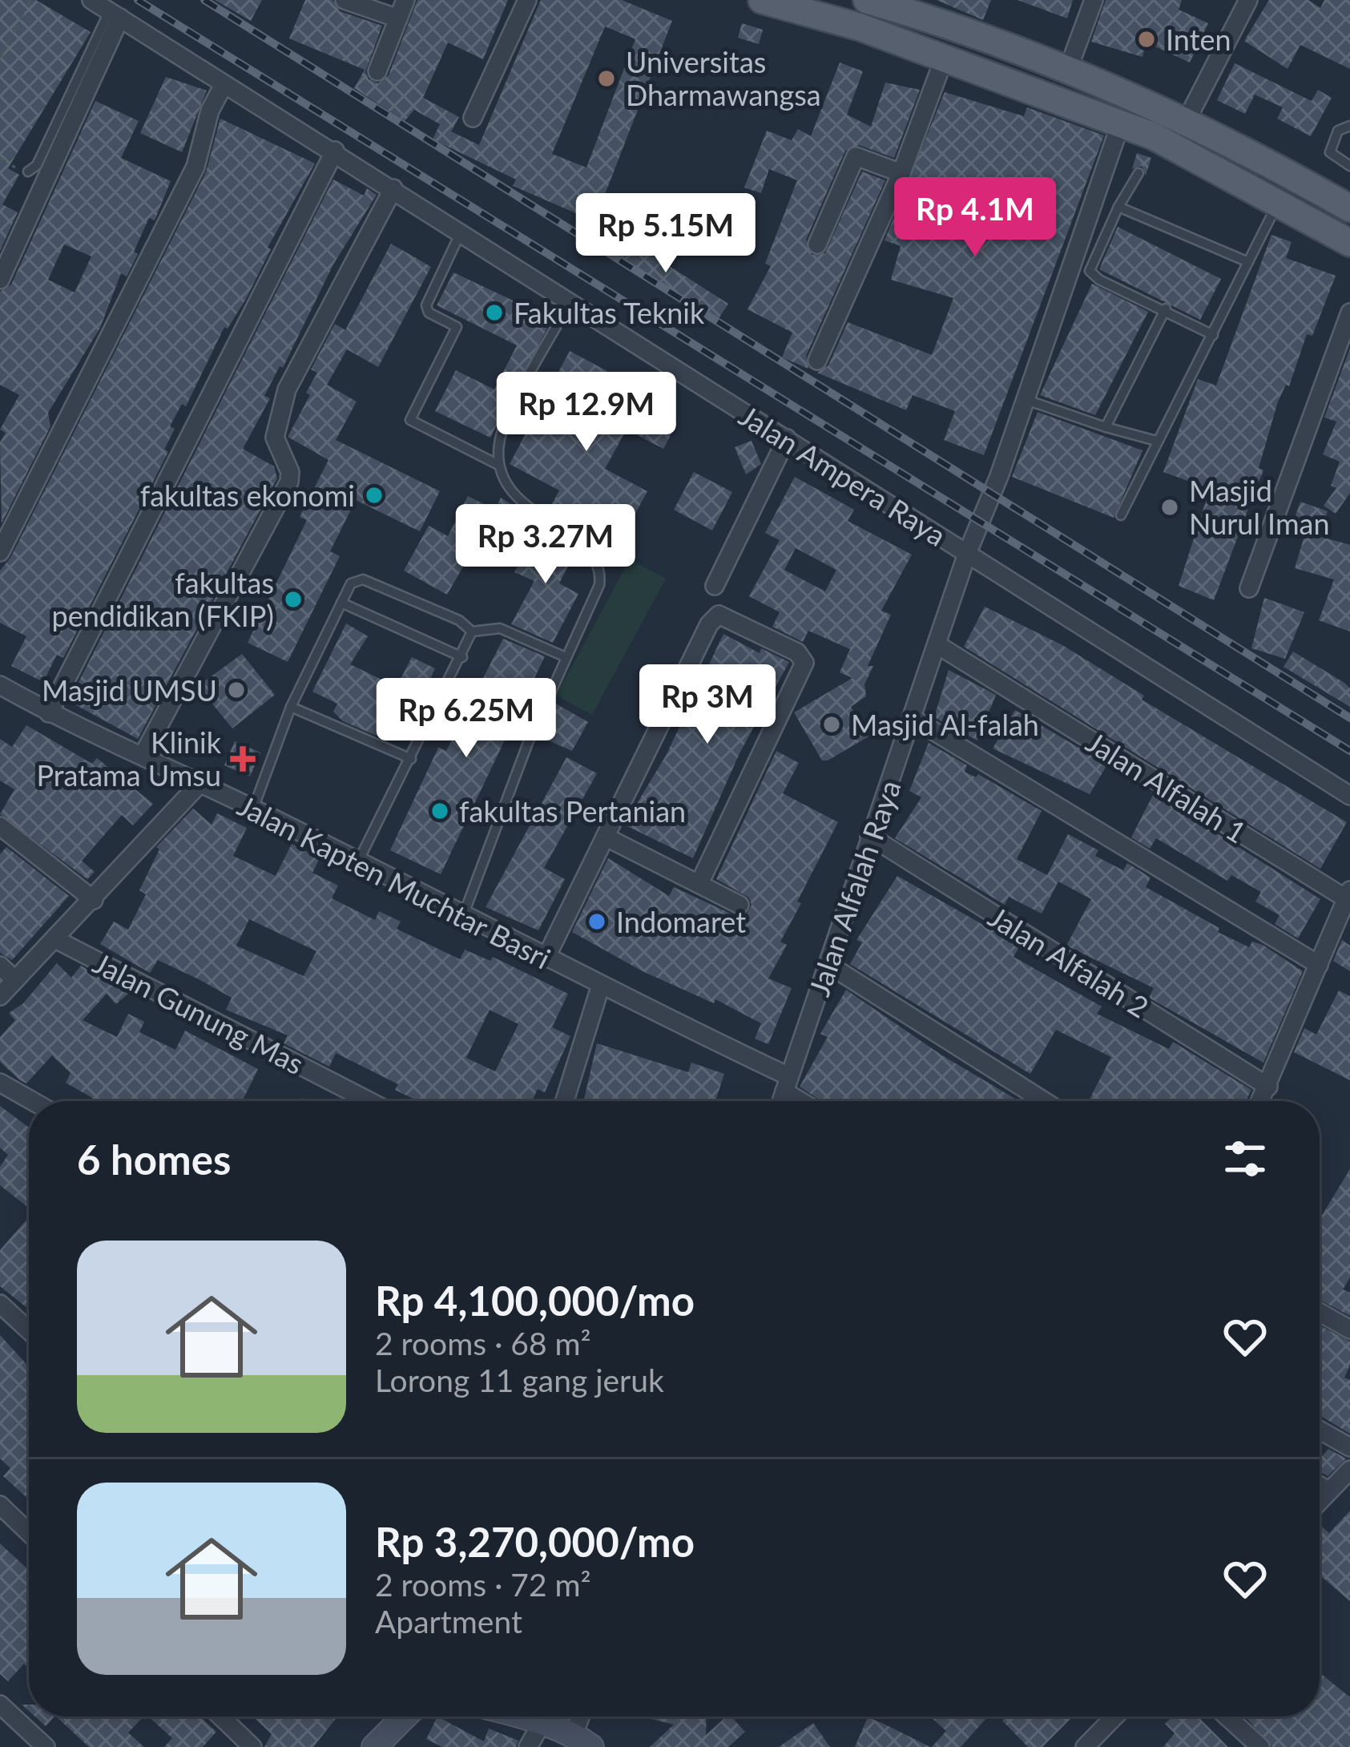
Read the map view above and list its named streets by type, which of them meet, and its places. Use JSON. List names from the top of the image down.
{
  "streets": {
    "street": [
      "Jalan Ampera Raya",
      "Jalan Alfalah 1",
      "Jalan Kapten Muchtar Basri",
      "Jalan Alfalah Raya",
      "Jalan Alfalah 2",
      "Jalan Gunung Mas"
    ]
  },
  "crossings": [
    ["Jalan Ampera Raya", "Jalan Alfalah Raya"],
    ["Jalan Alfalah 1", "Jalan Alfalah Raya"],
    ["Jalan Kapten Muchtar Basri", "Jalan Alfalah Raya"],
    ["Jalan Alfalah Raya", "Jalan Alfalah 2"]
  ],
  "places": {
    "other": [
      "Inten",
      "Universitas Dharmawangsa",
      "Fakultas Teknik",
      "fakultas ekonomi",
      "Masjid Nurul Iman",
      "fakultas pendidikan (FKIP)",
      "Masjid UMSU",
      "Masjid Al-falah",
      "fakultas Pertanian",
      "Indomaret"
    ],
    "health": ["Klinik Pratama Umsu"]
  },
  "page": {
    "price": [
      "Rp 4.1M",
      "Rp 5.15M",
      "Rp 12.9M",
      "Rp 3.27M",
      "Rp 3M",
      "Rp 6.25M"
    ],
    "heading": "6 homes",
    "list": [
      {
        "name": "Rp 4,100,000/mo",
        "note": "2 rooms · 68 m² · Lorong 11 gang jeruk"
      },
      {
        "name": "Rp 3,270,000/mo",
        "note": "2 rooms · 72 m² · Apartment"
      }
    ]
  }
}
